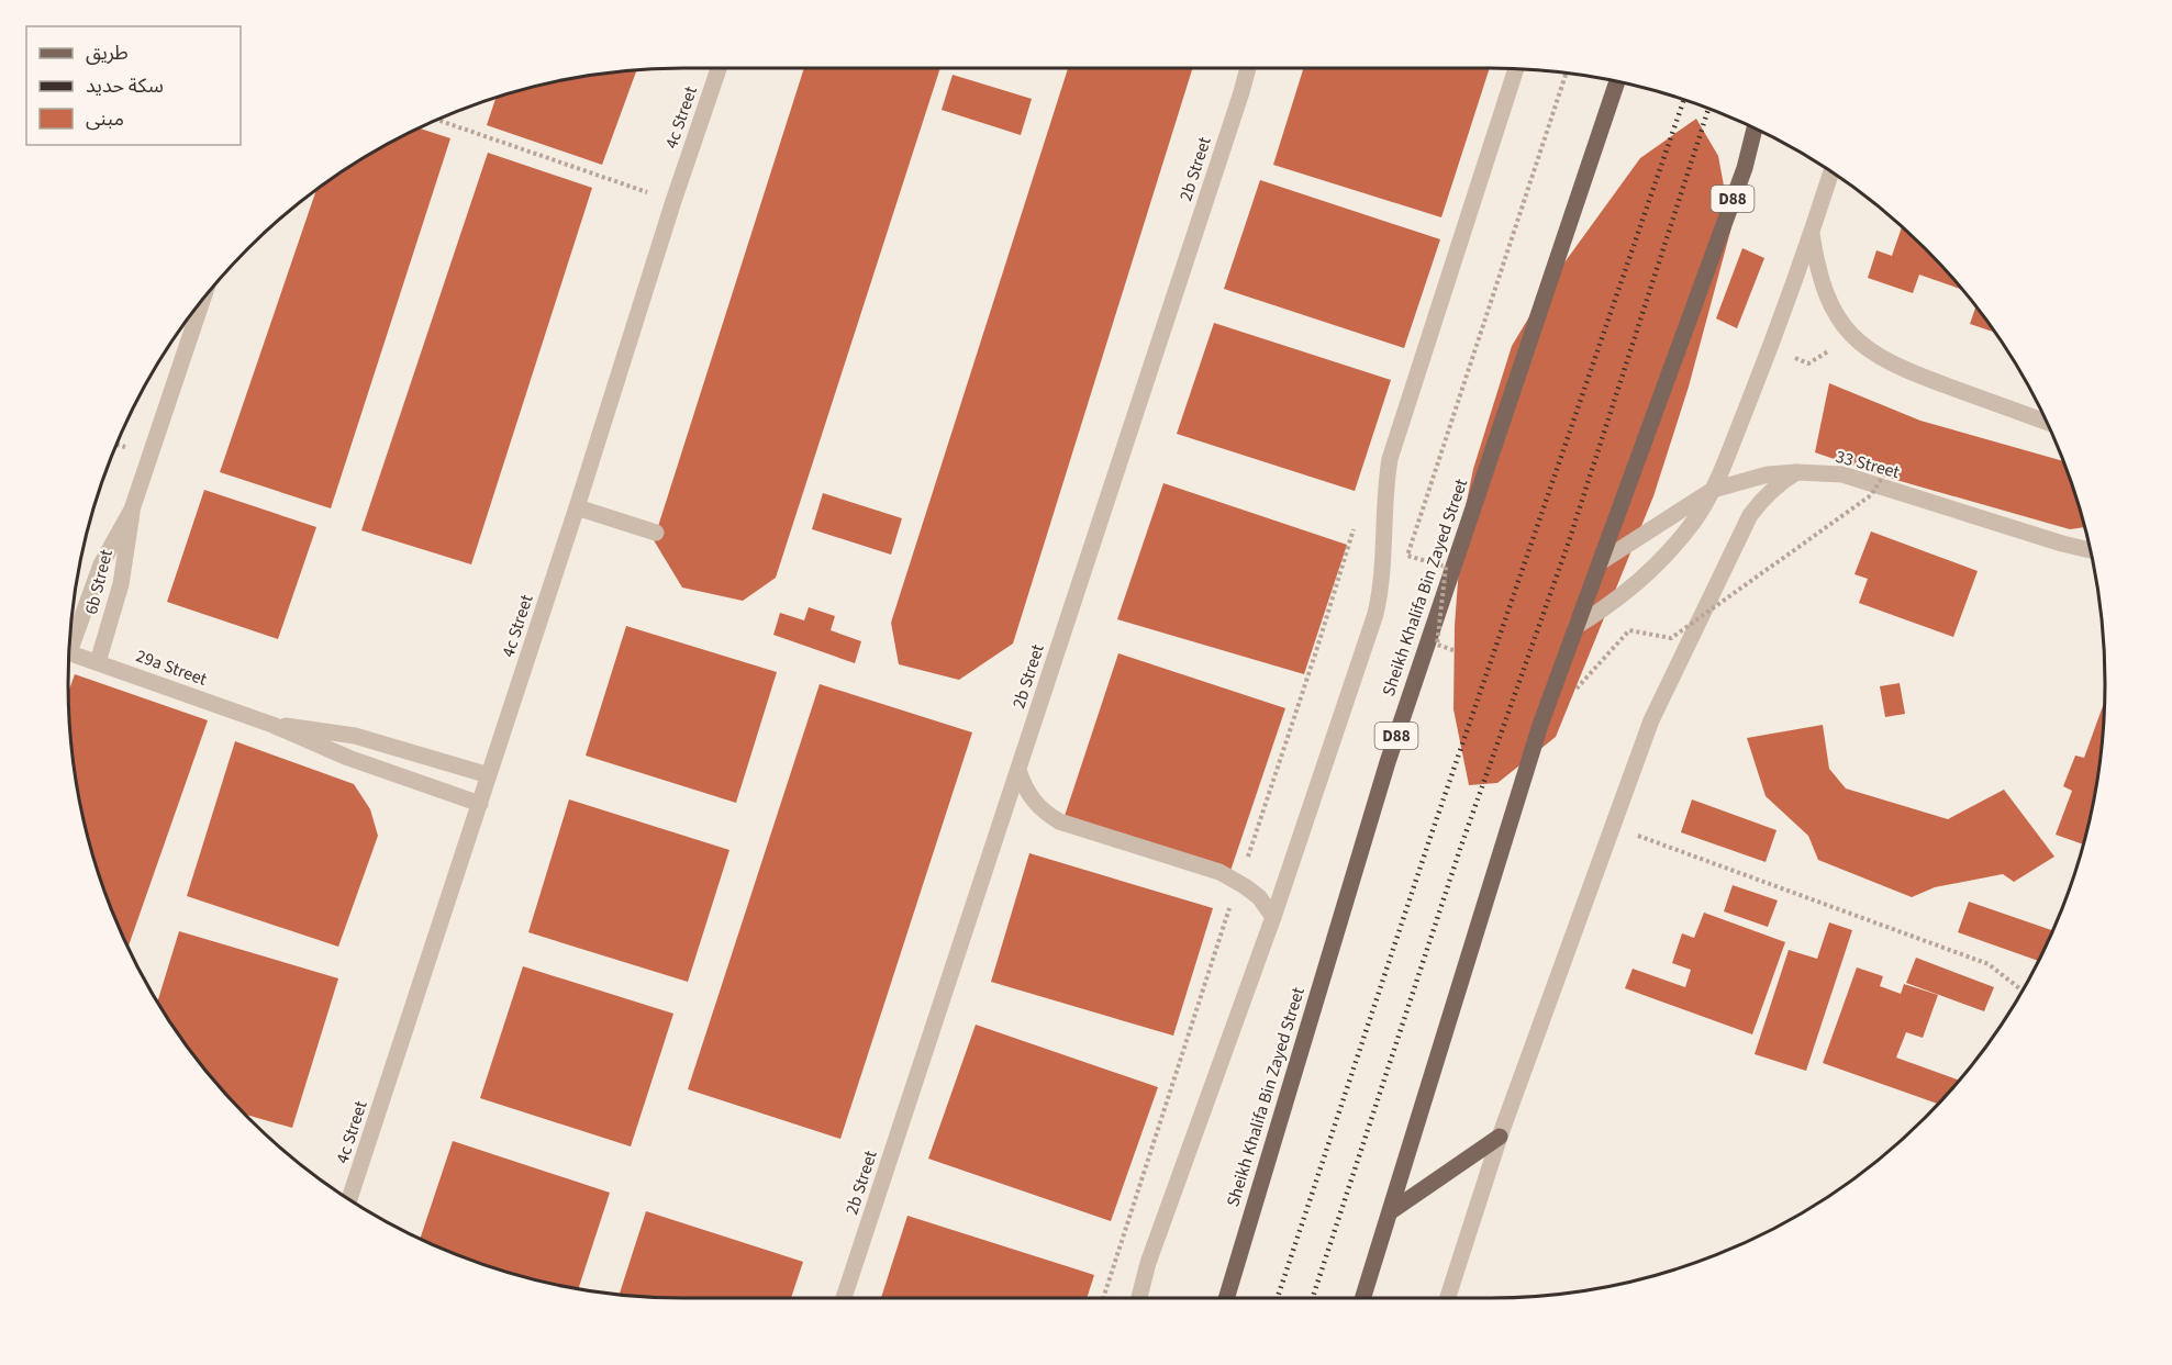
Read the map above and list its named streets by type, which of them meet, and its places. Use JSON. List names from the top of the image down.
{
  "streets": {
    "main road": ["D88", "Sheikh Khalifa Bin Zayed Street"],
    "street": [
      "4c Street",
      "2b Street",
      "33 Street",
      "6b Street",
      "29a Street"
    ]
  },
  "crossings": [
    ["4c Street", "29a Street"],
    ["D88", "33 Street"],
    ["6b Street", "29a Street"]
  ],
  "legend": ["طريق", "سكة حديد", "مبنى"]
}
